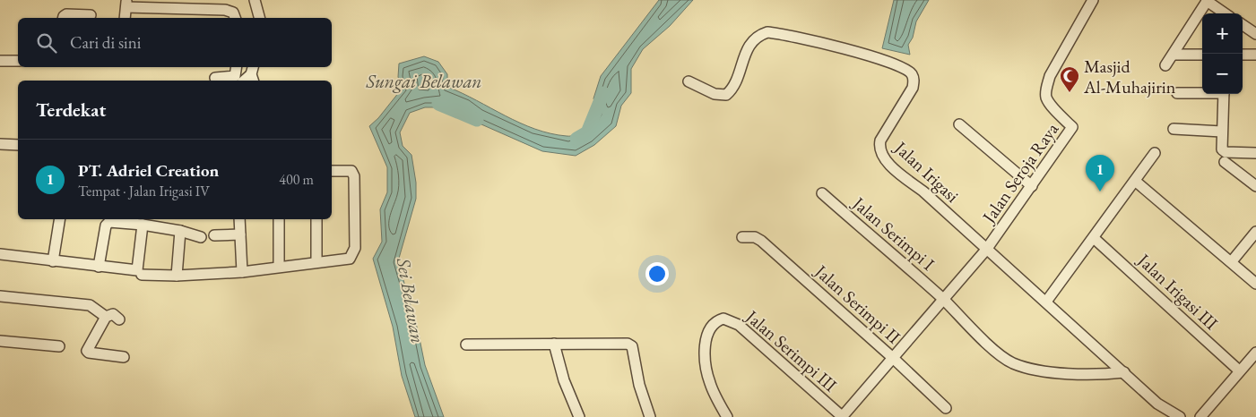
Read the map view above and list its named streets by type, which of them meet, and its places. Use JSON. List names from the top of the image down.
{
  "streets": {
    "street": [
      "Jalan Irigasi",
      "Jalan Seroja Raya",
      "Jalan Serimpi I",
      "Jalan Irigasi III",
      "Jalan Serimpi II",
      "Jalan Serimpi III"
    ]
  },
  "crossings": [
    ["Jalan Irigasi", "Jalan Seroja Raya"],
    ["Jalan Irigasi", "Jalan Serimpi I"],
    ["Jalan Seroja Raya", "Jalan Serimpi I"],
    ["Jalan Seroja Raya", "Jalan Serimpi II"],
    ["Jalan Seroja Raya", "Jalan Serimpi III"]
  ],
  "water": ["Sungai Belawan", "Sei Belawan"],
  "places": {
    "mosque": ["Masjid Al-Muhajirin"]
  },
  "page": {
    "map_buttons": ["+", "−"],
    "search": "Cari di sini",
    "heading": "Terdekat",
    "list": [
      {
        "mark": "1",
        "name": "PT. Adriel Creation",
        "note": "Tempat · Jalan Irigasi IV",
        "value": "400 m"
      }
    ],
    "pins": "1"
  }
}
